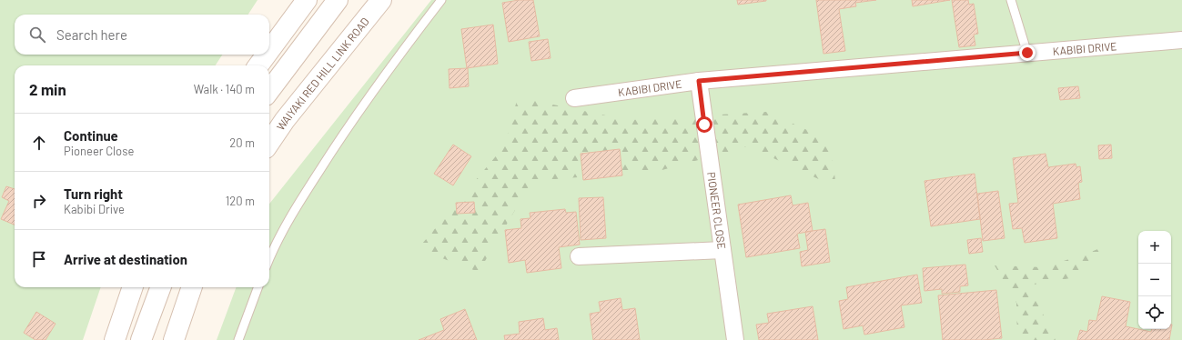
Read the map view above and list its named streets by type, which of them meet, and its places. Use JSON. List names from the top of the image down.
{
  "streets": {
    "main road": ["WAIYAKI RED HILL LINK ROAD"],
    "street": ["KABIBI DRIVE", "PIONEER CLOSE"]
  },
  "crossings": [
    ["KABIBI DRIVE", "PIONEER CLOSE"]
  ],
  "page": {
    "search": "Search here",
    "heading": ["2 min", "Walk · 140 m"],
    "list": [
      ["Continue", "Pioneer Close", "20 m"],
      ["Turn right", "Kabibi Drive", "120 m"],
      "Arrive at destination"
    ],
    "map_buttons": ["+", "−"]
  }
}
